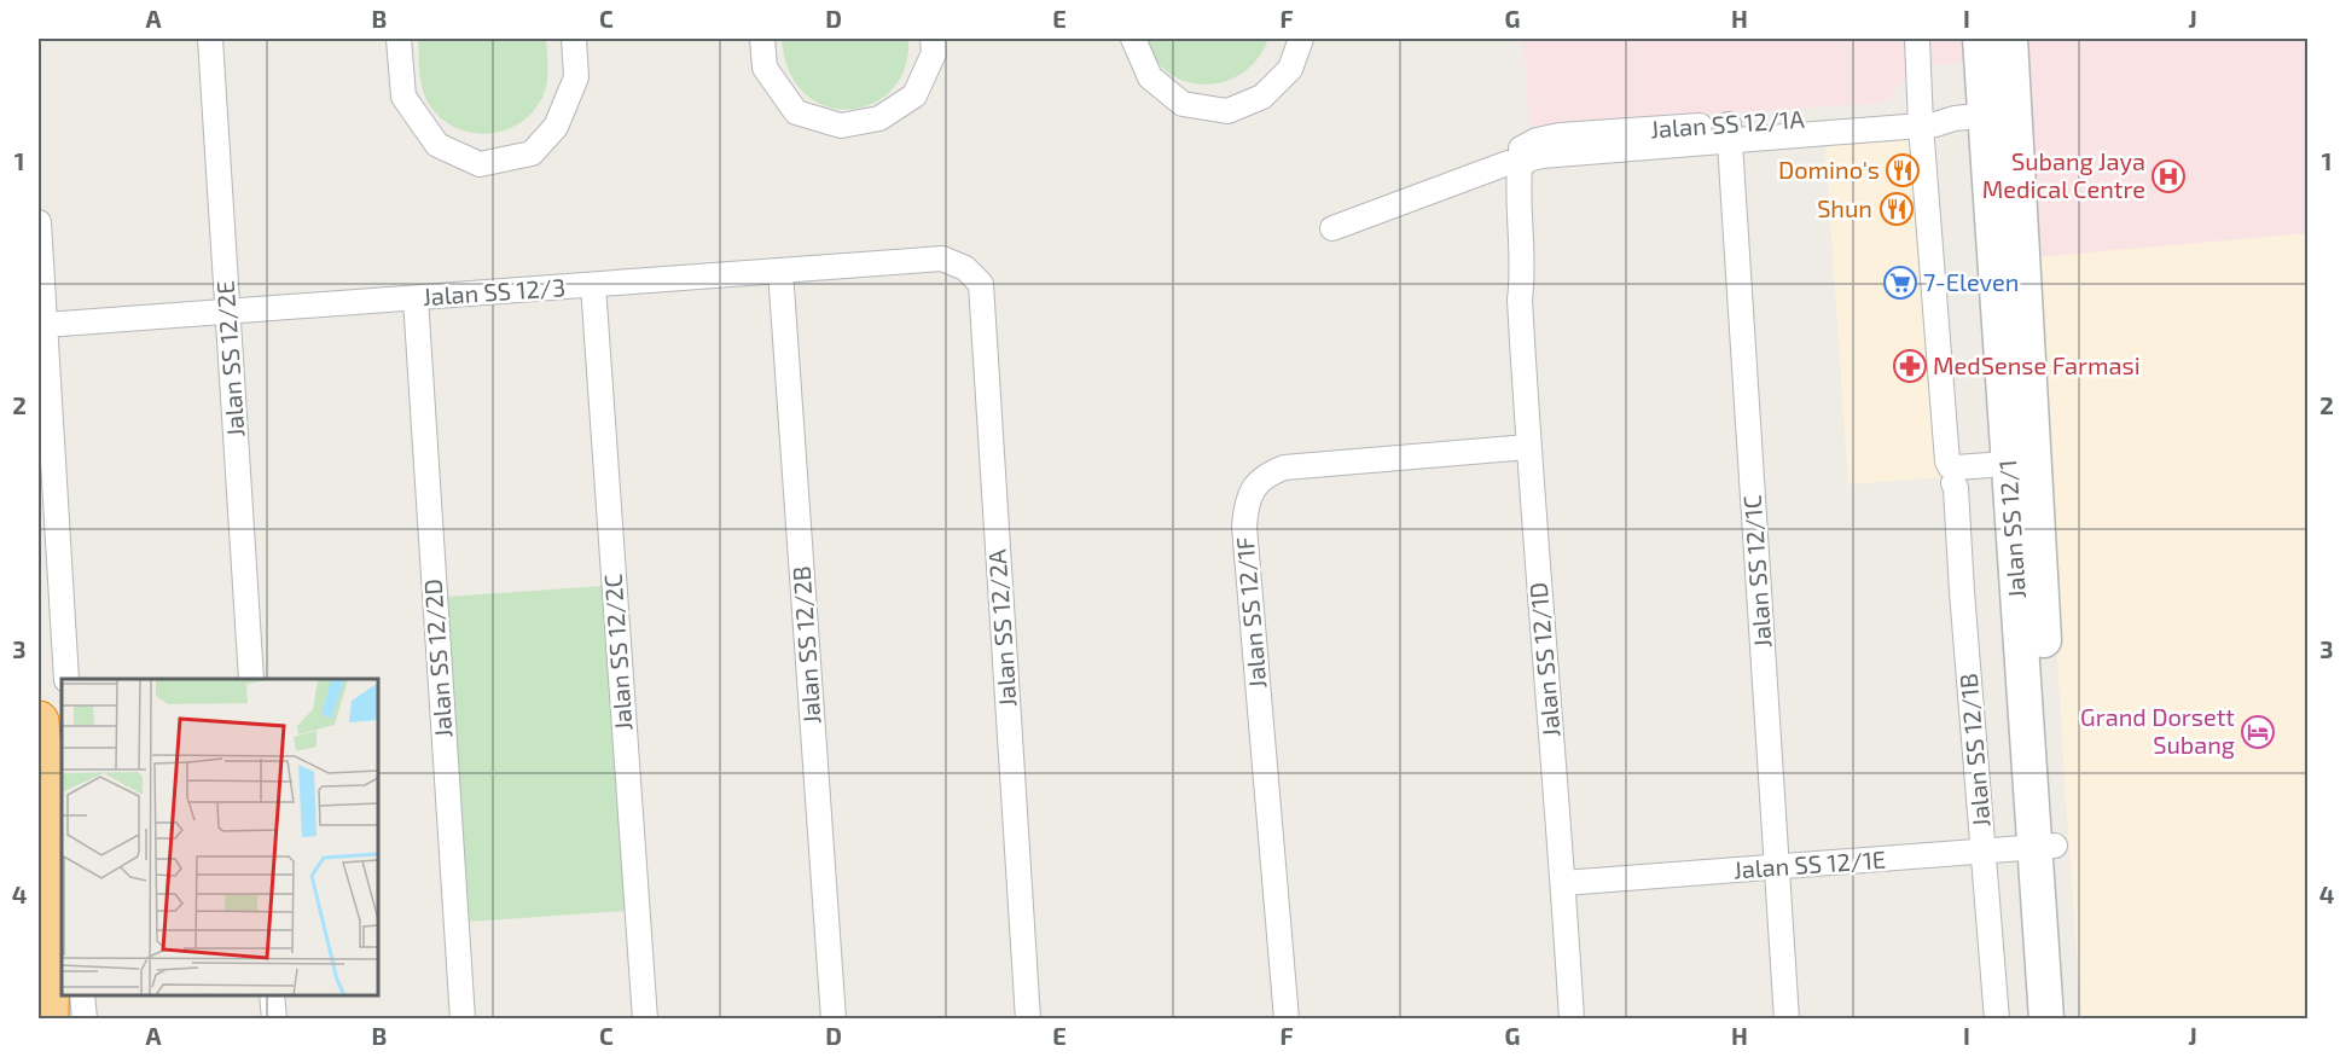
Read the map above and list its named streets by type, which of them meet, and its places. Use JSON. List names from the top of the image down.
{
  "streets": {
    "street": [
      "Jalan SS 12/1A",
      "Jalan SS 12/3",
      "Jalan SS 12/2E",
      "Jalan SS 12/1",
      "Jalan SS 12/1C",
      "Jalan SS 12/1F",
      "Jalan SS 12/2A",
      "Jalan SS 12/2B",
      "Jalan SS 12/2C",
      "Jalan SS 12/2D",
      "Jalan SS 12/1D",
      "Jalan SS 12/1B",
      "Jalan SS 12/1E"
    ]
  },
  "crossings": [
    ["Jalan SS 12/1A", "Jalan SS 12/1"],
    ["Jalan SS 12/1A", "Jalan SS 12/1C"],
    ["Jalan SS 12/1A", "Jalan SS 12/1D"],
    ["Jalan SS 12/3", "Jalan SS 12/2E"],
    ["Jalan SS 12/3", "Jalan SS 12/2A"],
    ["Jalan SS 12/3", "Jalan SS 12/2B"],
    ["Jalan SS 12/3", "Jalan SS 12/2C"],
    ["Jalan SS 12/3", "Jalan SS 12/2D"],
    ["Jalan SS 12/1", "Jalan SS 12/1E"],
    ["Jalan SS 12/1C", "Jalan SS 12/1E"],
    ["Jalan SS 12/1F", "Jalan SS 12/1D"],
    ["Jalan SS 12/1D", "Jalan SS 12/1E"],
    ["Jalan SS 12/1B", "Jalan SS 12/1E"]
  ],
  "places": {
    "restaurant": ["Domino's", "Shun"],
    "hospital": ["Subang Jaya Medical Centre"],
    "supermarket": ["7-Eleven"],
    "pharmacy": ["MedSense Farmasi"],
    "hotel": ["Grand Dorsett Subang"]
  },
  "grid": {
    "columns": [
      "A",
      "B",
      "C",
      "D",
      "E",
      "F",
      "G",
      "H",
      "I",
      "J"
    ],
    "rows": [
      "1",
      "2",
      "3",
      "4"
    ]
  }
}
